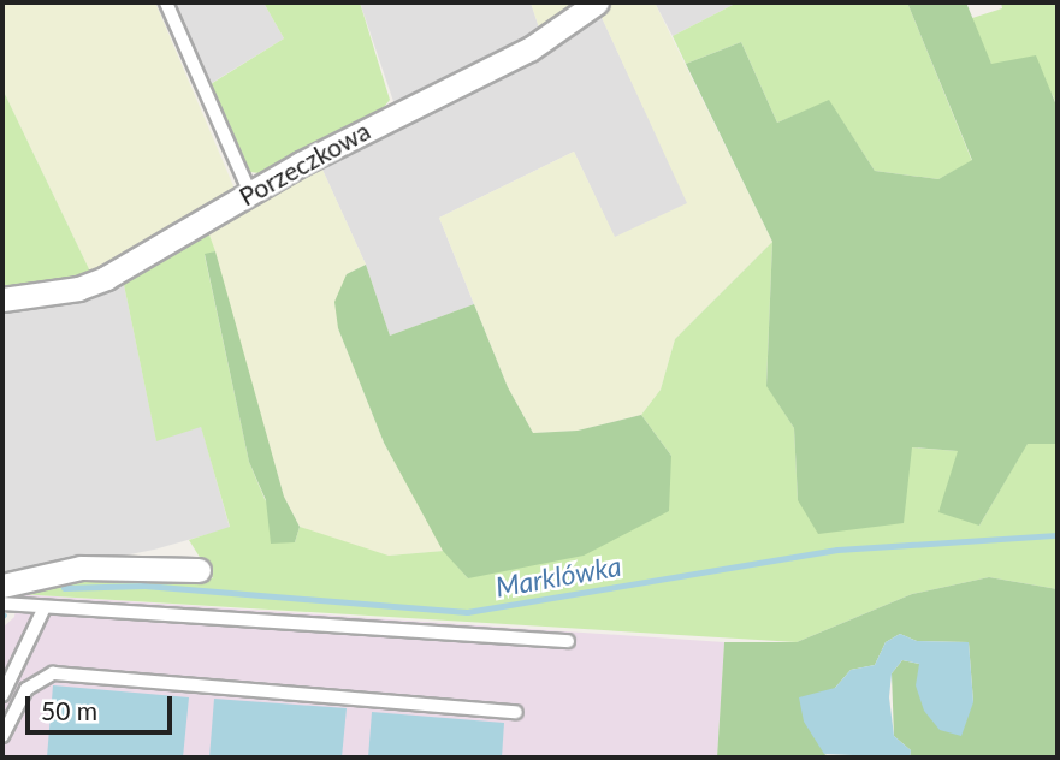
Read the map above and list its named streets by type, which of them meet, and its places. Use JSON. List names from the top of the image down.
{
  "streets": {
    "street": ["Porzeczkowa"]
  },
  "water": ["Marklówka"],
  "scale_bar": "50 m"
}
